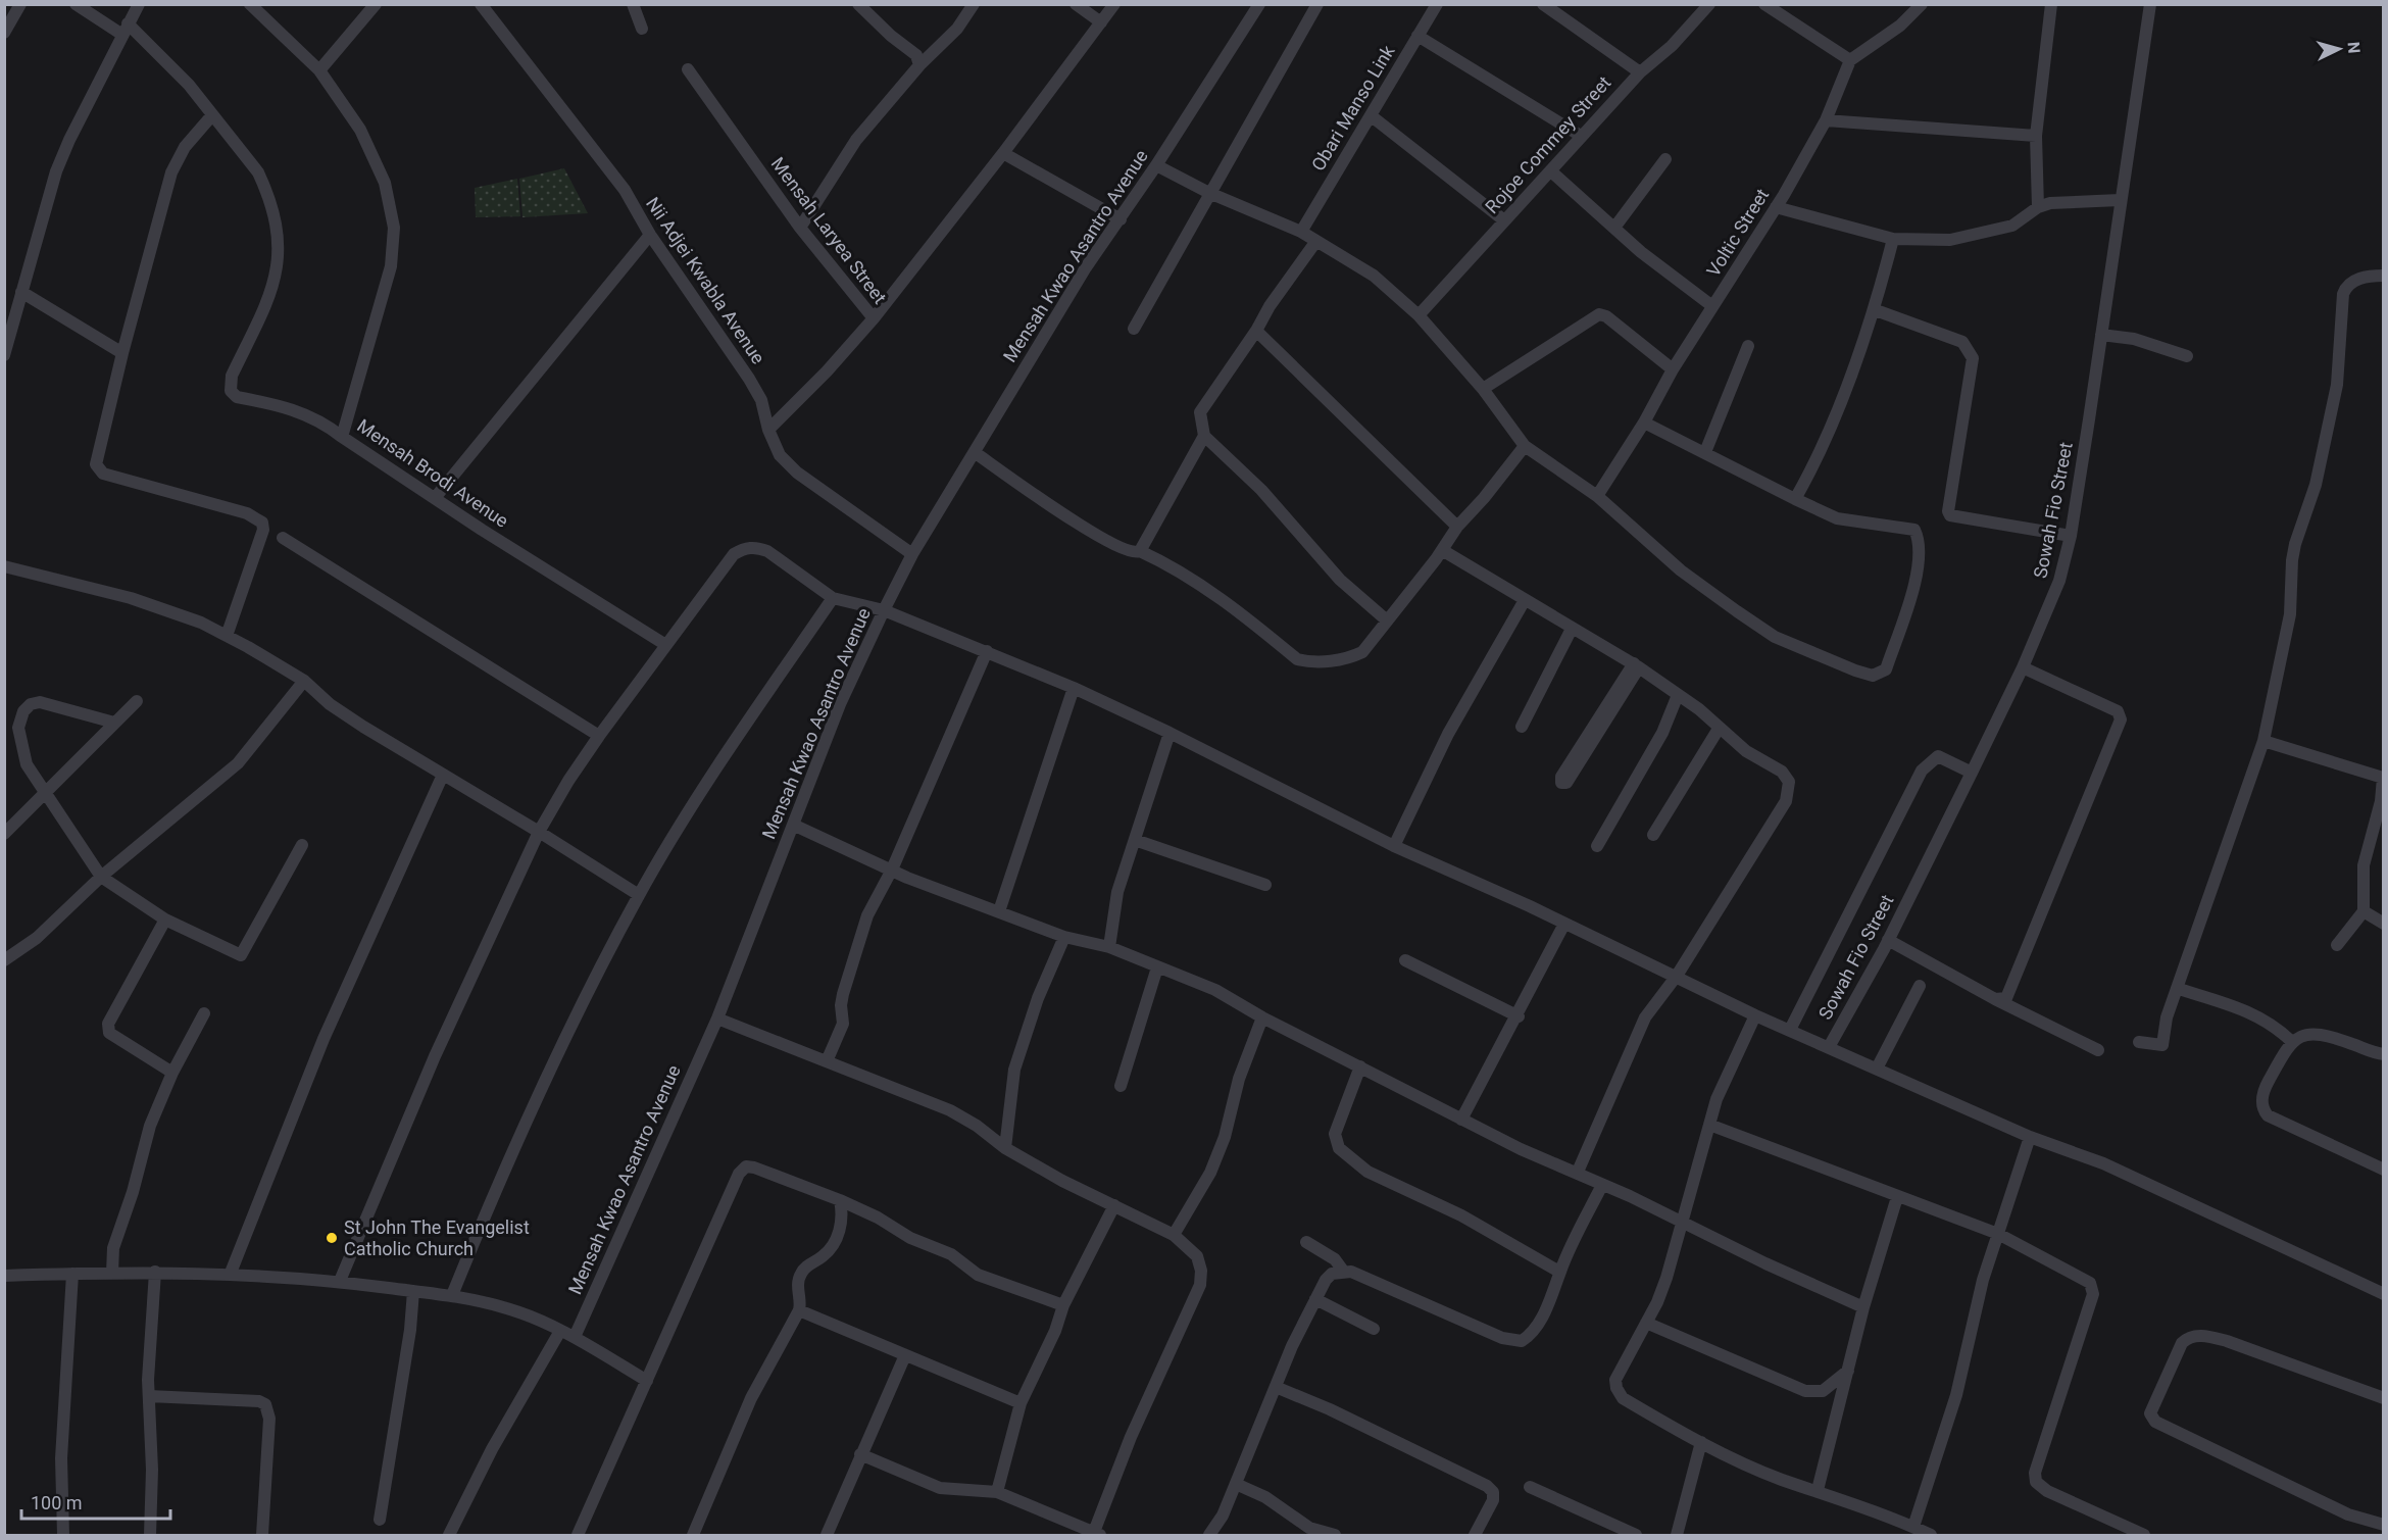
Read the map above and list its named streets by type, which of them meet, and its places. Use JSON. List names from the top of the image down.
{
  "streets": {
    "street": [
      "Obari Manso Link",
      "Rojoe Commey Street",
      "Mensah Laryea Street",
      "Voltic Street",
      "Mensah Kwao Asantro Avenue",
      "Nii Adjei Kwabla Avenue",
      "Mensah Brodi Avenue",
      "Sowah Fio Street"
    ]
  },
  "crossings": [
    ["Mensah Laryea Street", "Nii Adjei Kwabla Avenue"],
    ["Mensah Kwao Asantro Avenue", "Nii Adjei Kwabla Avenue"]
  ],
  "places": ["St John The Evangelist Catholic Church"],
  "scale_bar": "100 m",
  "north": "right"
}
